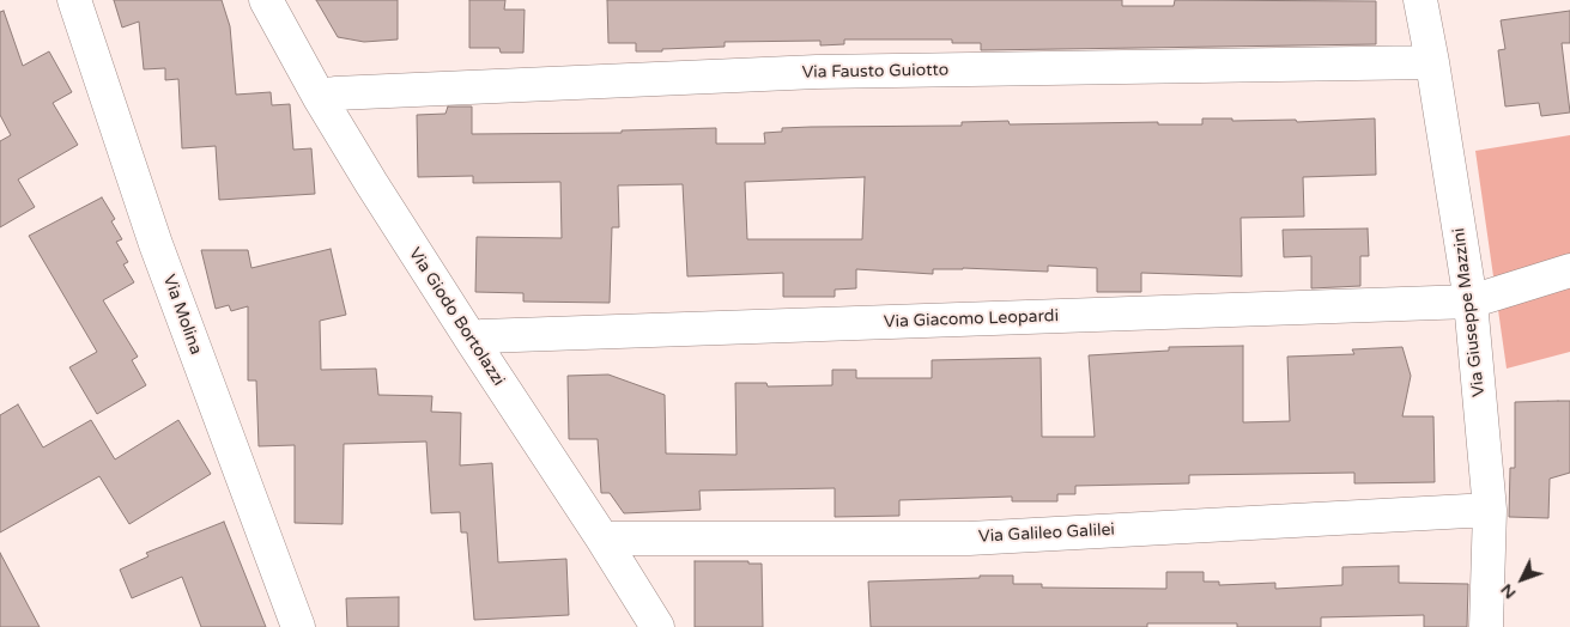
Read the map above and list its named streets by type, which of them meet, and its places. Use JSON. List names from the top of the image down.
{
  "streets": {
    "street": [
      "Via Fausto Guiotto",
      "Via Giuseppe Mazzini",
      "Via Molina",
      "Via Giodo Bortolazzi",
      "Via Giacomo Leopardi",
      "Via Galileo Galilei"
    ]
  },
  "crossings": [
    ["Via Fausto Guiotto", "Via Giuseppe Mazzini"],
    ["Via Fausto Guiotto", "Via Giodo Bortolazzi"],
    ["Via Giuseppe Mazzini", "Via Giacomo Leopardi"],
    ["Via Giuseppe Mazzini", "Via Galileo Galilei"],
    ["Via Giodo Bortolazzi", "Via Giacomo Leopardi"],
    ["Via Giodo Bortolazzi", "Via Galileo Galilei"]
  ],
  "north": "bottom left"
}
